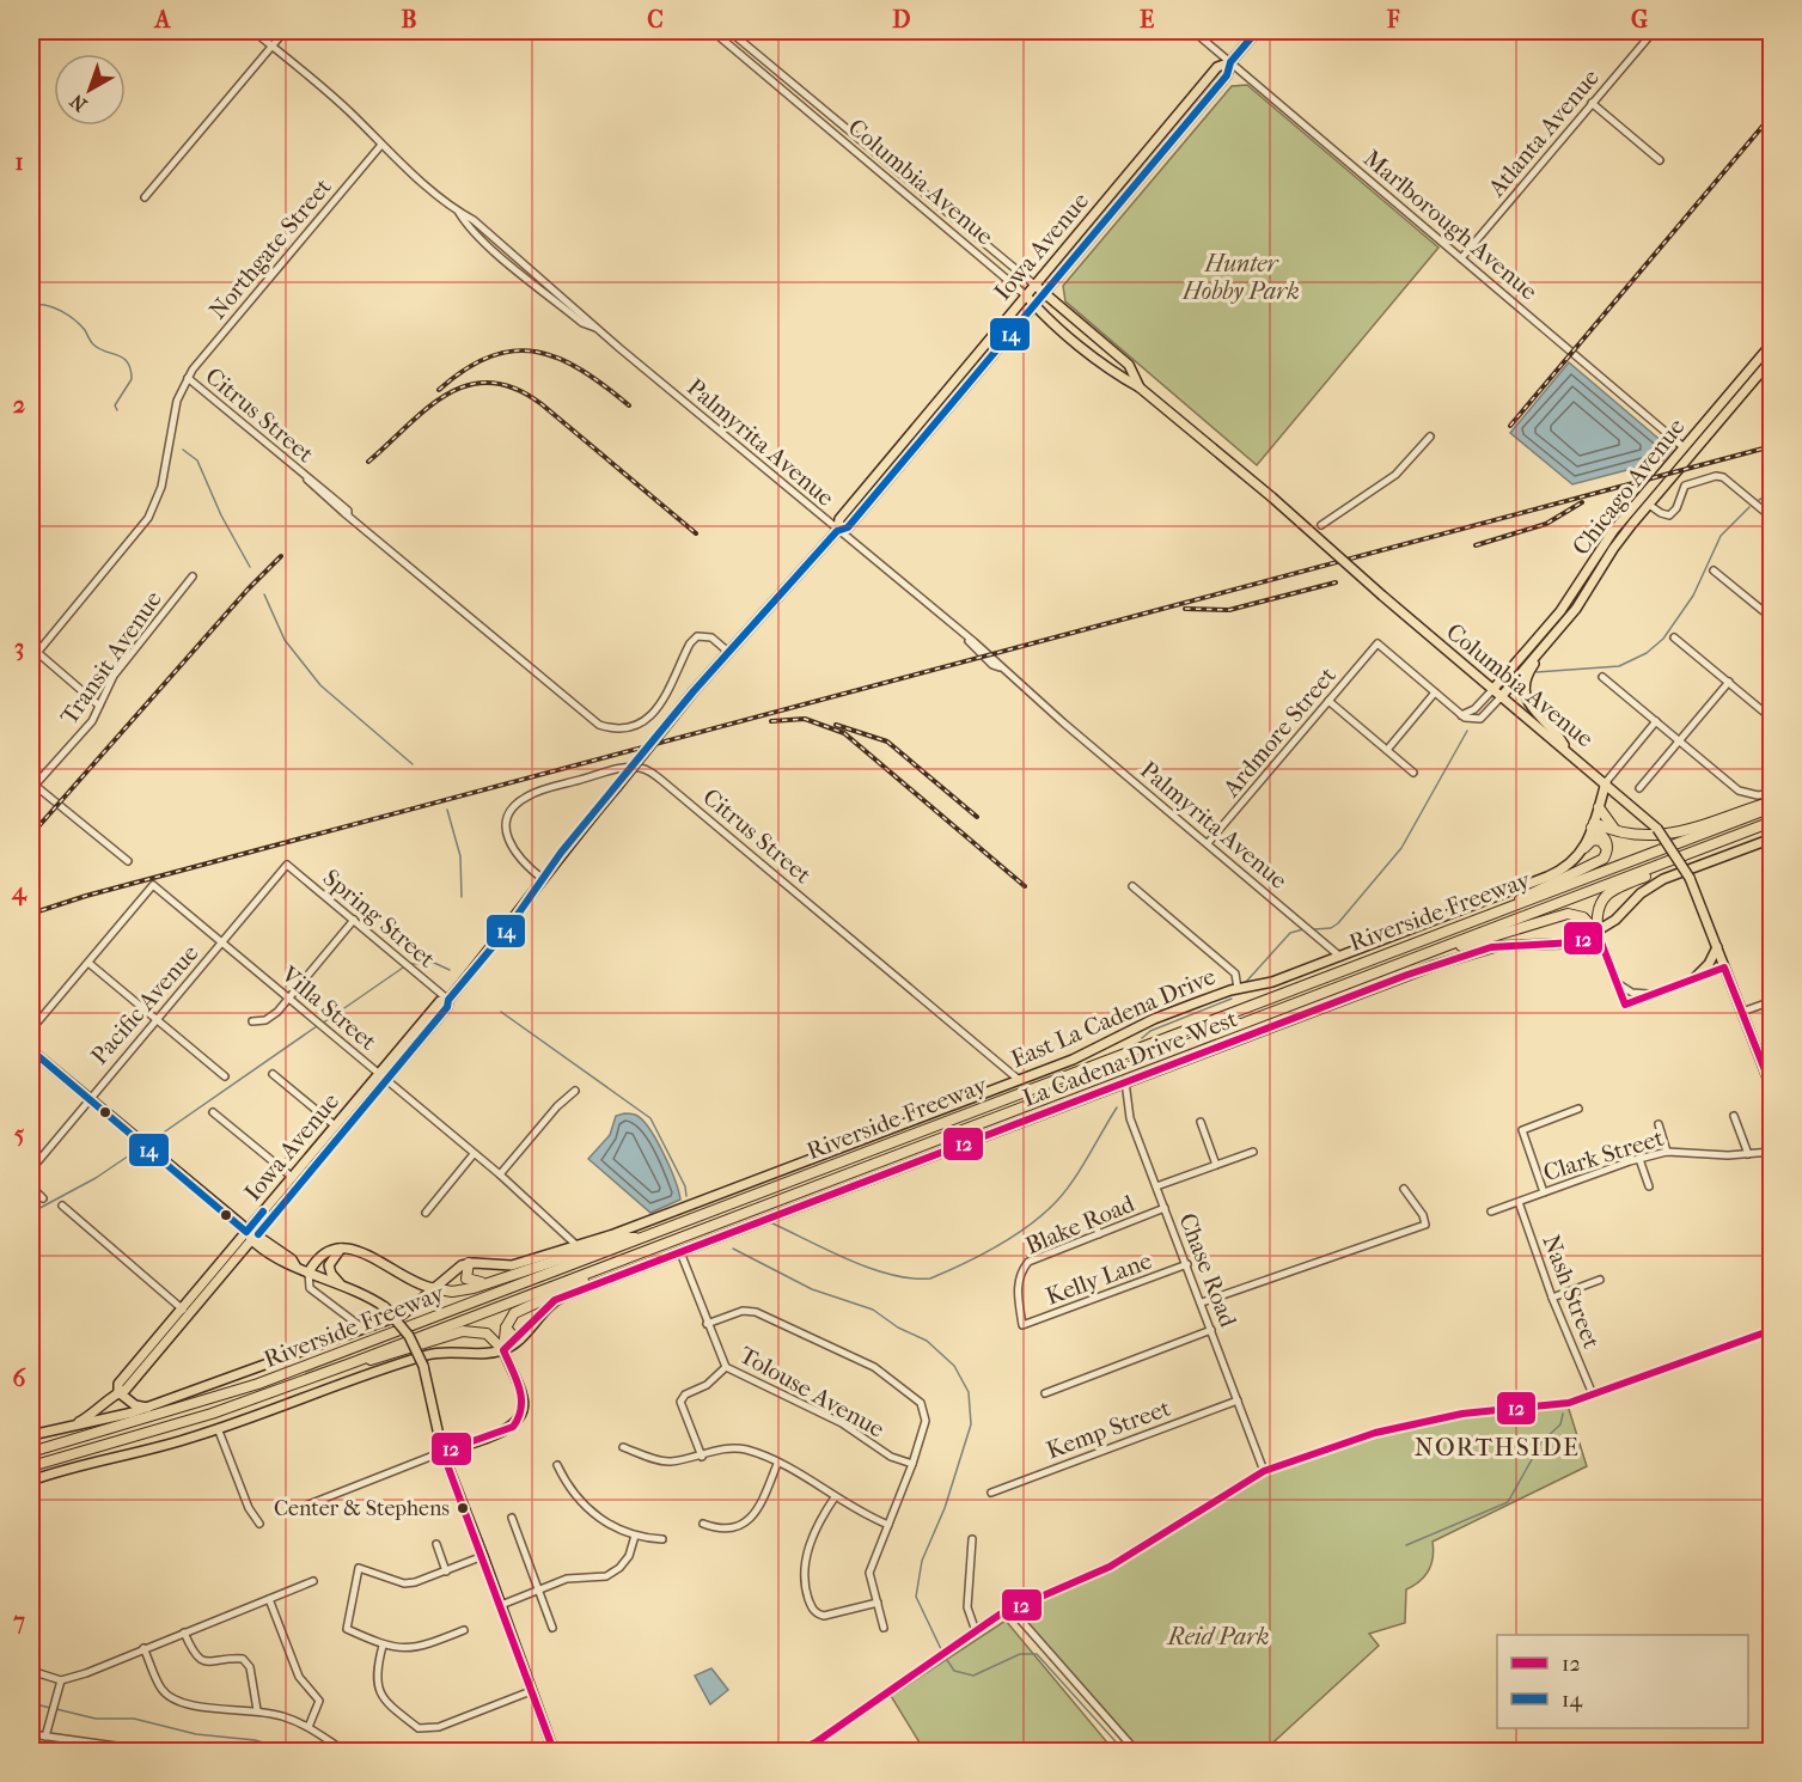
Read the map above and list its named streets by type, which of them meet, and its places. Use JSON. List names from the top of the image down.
{
  "streets": {
    "highway": ["Riverside Freeway"],
    "main road": [
      "Columbia Avenue",
      "Iowa Avenue",
      "Chicago Avenue",
      "East La Cadena Drive",
      "La Cadena Drive West"
    ],
    "street": [
      "Atlanta Avenue",
      "Marlborough Avenue",
      "Northgate Street",
      "Citrus Street",
      "Palmyrita Avenue",
      "Transit Avenue",
      "Ardmore Street",
      "Spring Street",
      "Pacific Avenue",
      "Villa Street",
      "Clark Street",
      "Blake Road",
      "Chase Road",
      "Kelly Lane",
      "Nash Street",
      "Tolouse Avenue",
      "Kemp Street"
    ]
  },
  "crossings": [
    ["Atlanta Avenue", "Marlborough Avenue"],
    ["Columbia Avenue", "Iowa Avenue"],
    ["Columbia Avenue", "Chicago Avenue"],
    ["Columbia Avenue", "East La Cadena Drive"],
    ["Marlborough Avenue", "Iowa Avenue"],
    ["Marlborough Avenue", "Chicago Avenue"],
    ["Iowa Avenue", "Citrus Street"],
    ["Iowa Avenue", "Palmyrita Avenue"],
    ["Iowa Avenue", "Spring Street"],
    ["Iowa Avenue", "Villa Street"],
    ["Northgate Street", "Citrus Street"],
    ["Northgate Street", "Palmyrita Avenue"],
    ["Citrus Street", "East La Cadena Drive"],
    ["Palmyrita Avenue", "Ardmore Street"],
    ["Palmyrita Avenue", "East La Cadena Drive"],
    ["Spring Street", "Pacific Avenue"],
    ["Pacific Avenue", "Villa Street"],
    ["Villa Street", "East La Cadena Drive"],
    ["La Cadena Drive West", "Chase Road"],
    ["La Cadena Drive West", "Tolouse Avenue"],
    ["Clark Street", "Nash Street"],
    ["Blake Road", "Chase Road"],
    ["Blake Road", "Kelly Lane"],
    ["Chase Road", "Kelly Lane"],
    ["Chase Road", "Kemp Street"]
  ],
  "districts": ["NORTHSIDE"],
  "parks": ["Hunter Hobby Park", "Reid Park"],
  "places": ["Center & Stephens"],
  "lines": ["transit line 14", "transit line 12"],
  "legend": ["12", "14"],
  "north": "bottom left",
  "grid": {
    "columns": [
      "A",
      "B",
      "C",
      "D",
      "E",
      "F",
      "G"
    ],
    "rows": [
      "1",
      "2",
      "3",
      "4",
      "5",
      "6",
      "7"
    ]
  }
}
